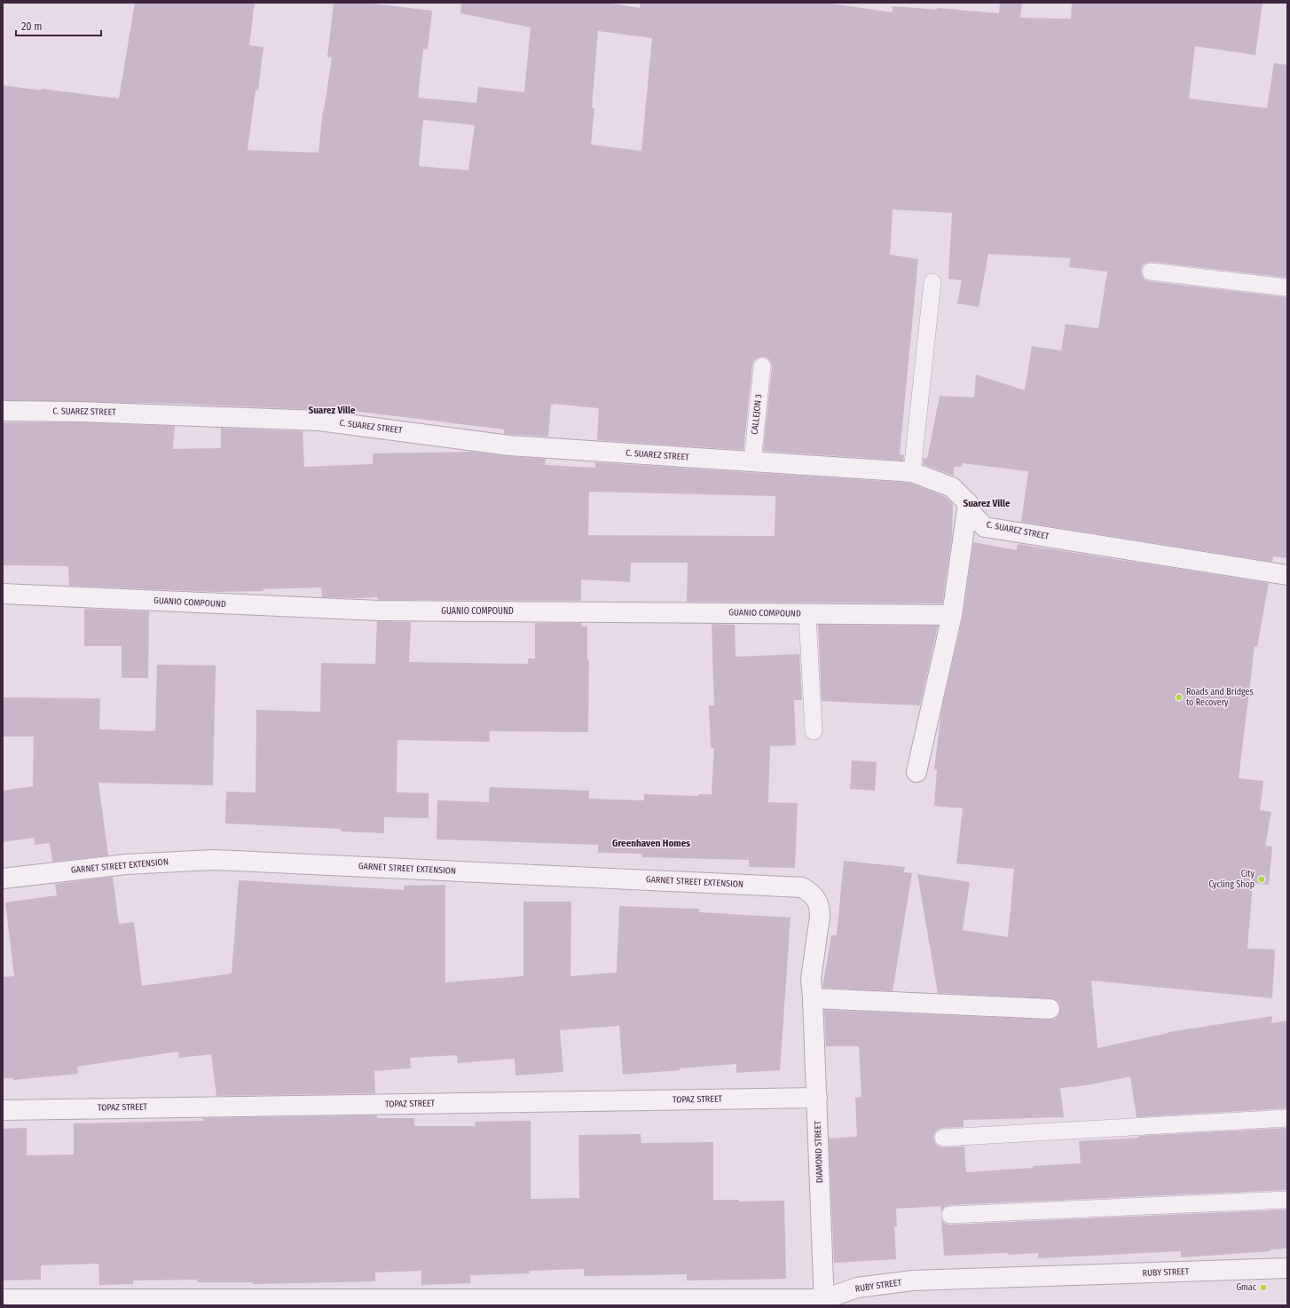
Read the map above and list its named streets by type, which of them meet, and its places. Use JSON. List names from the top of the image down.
{
  "streets": {
    "street": [
      "C. SUAREZ STREET",
      "GUANIO COMPOUND",
      "GARNET STREET EXTENSION",
      "TOPAZ STREET",
      "DIAMOND STREET",
      "RUBY STREET"
    ],
    "lane": ["CALLEJON 3"]
  },
  "crossings": [
    ["C. SUAREZ STREET", "CALLEJON 3"],
    ["GARNET STREET EXTENSION", "DIAMOND STREET"],
    ["TOPAZ STREET", "DIAMOND STREET"],
    ["DIAMOND STREET", "RUBY STREET"]
  ],
  "districts": ["Suarez Ville", "Suarez Ville", "Greenhaven Homes"],
  "places": ["Roads and Bridges to Recovery", "City Cycling Shop", "Gmac"],
  "scale_bar": "20 m"
}
